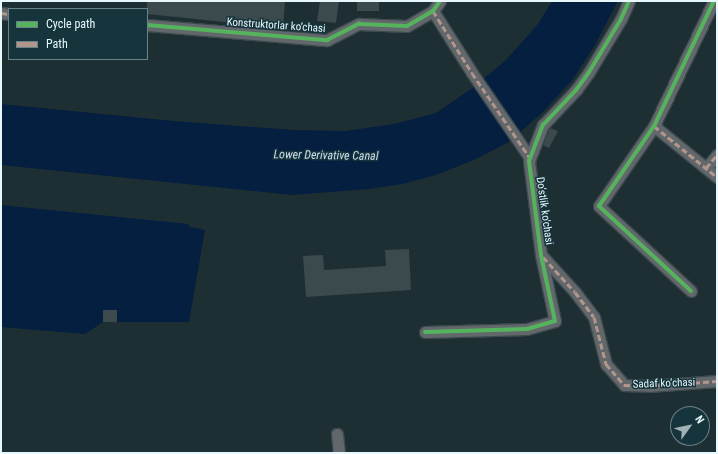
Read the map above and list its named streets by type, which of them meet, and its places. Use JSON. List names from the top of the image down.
{
  "streets": {
    "street": ["Konstruktorlar ko‘chasi", "Do‘stlik ko‘chasi", "Sadaf ko‘chasi"]
  },
  "crossings": [
    ["Do‘stlik ko‘chasi", "Sadaf ko‘chasi"]
  ],
  "water": ["Lower Derivative Canal"],
  "legend": ["Cycle path", "Path"],
  "north": "top right"
}
